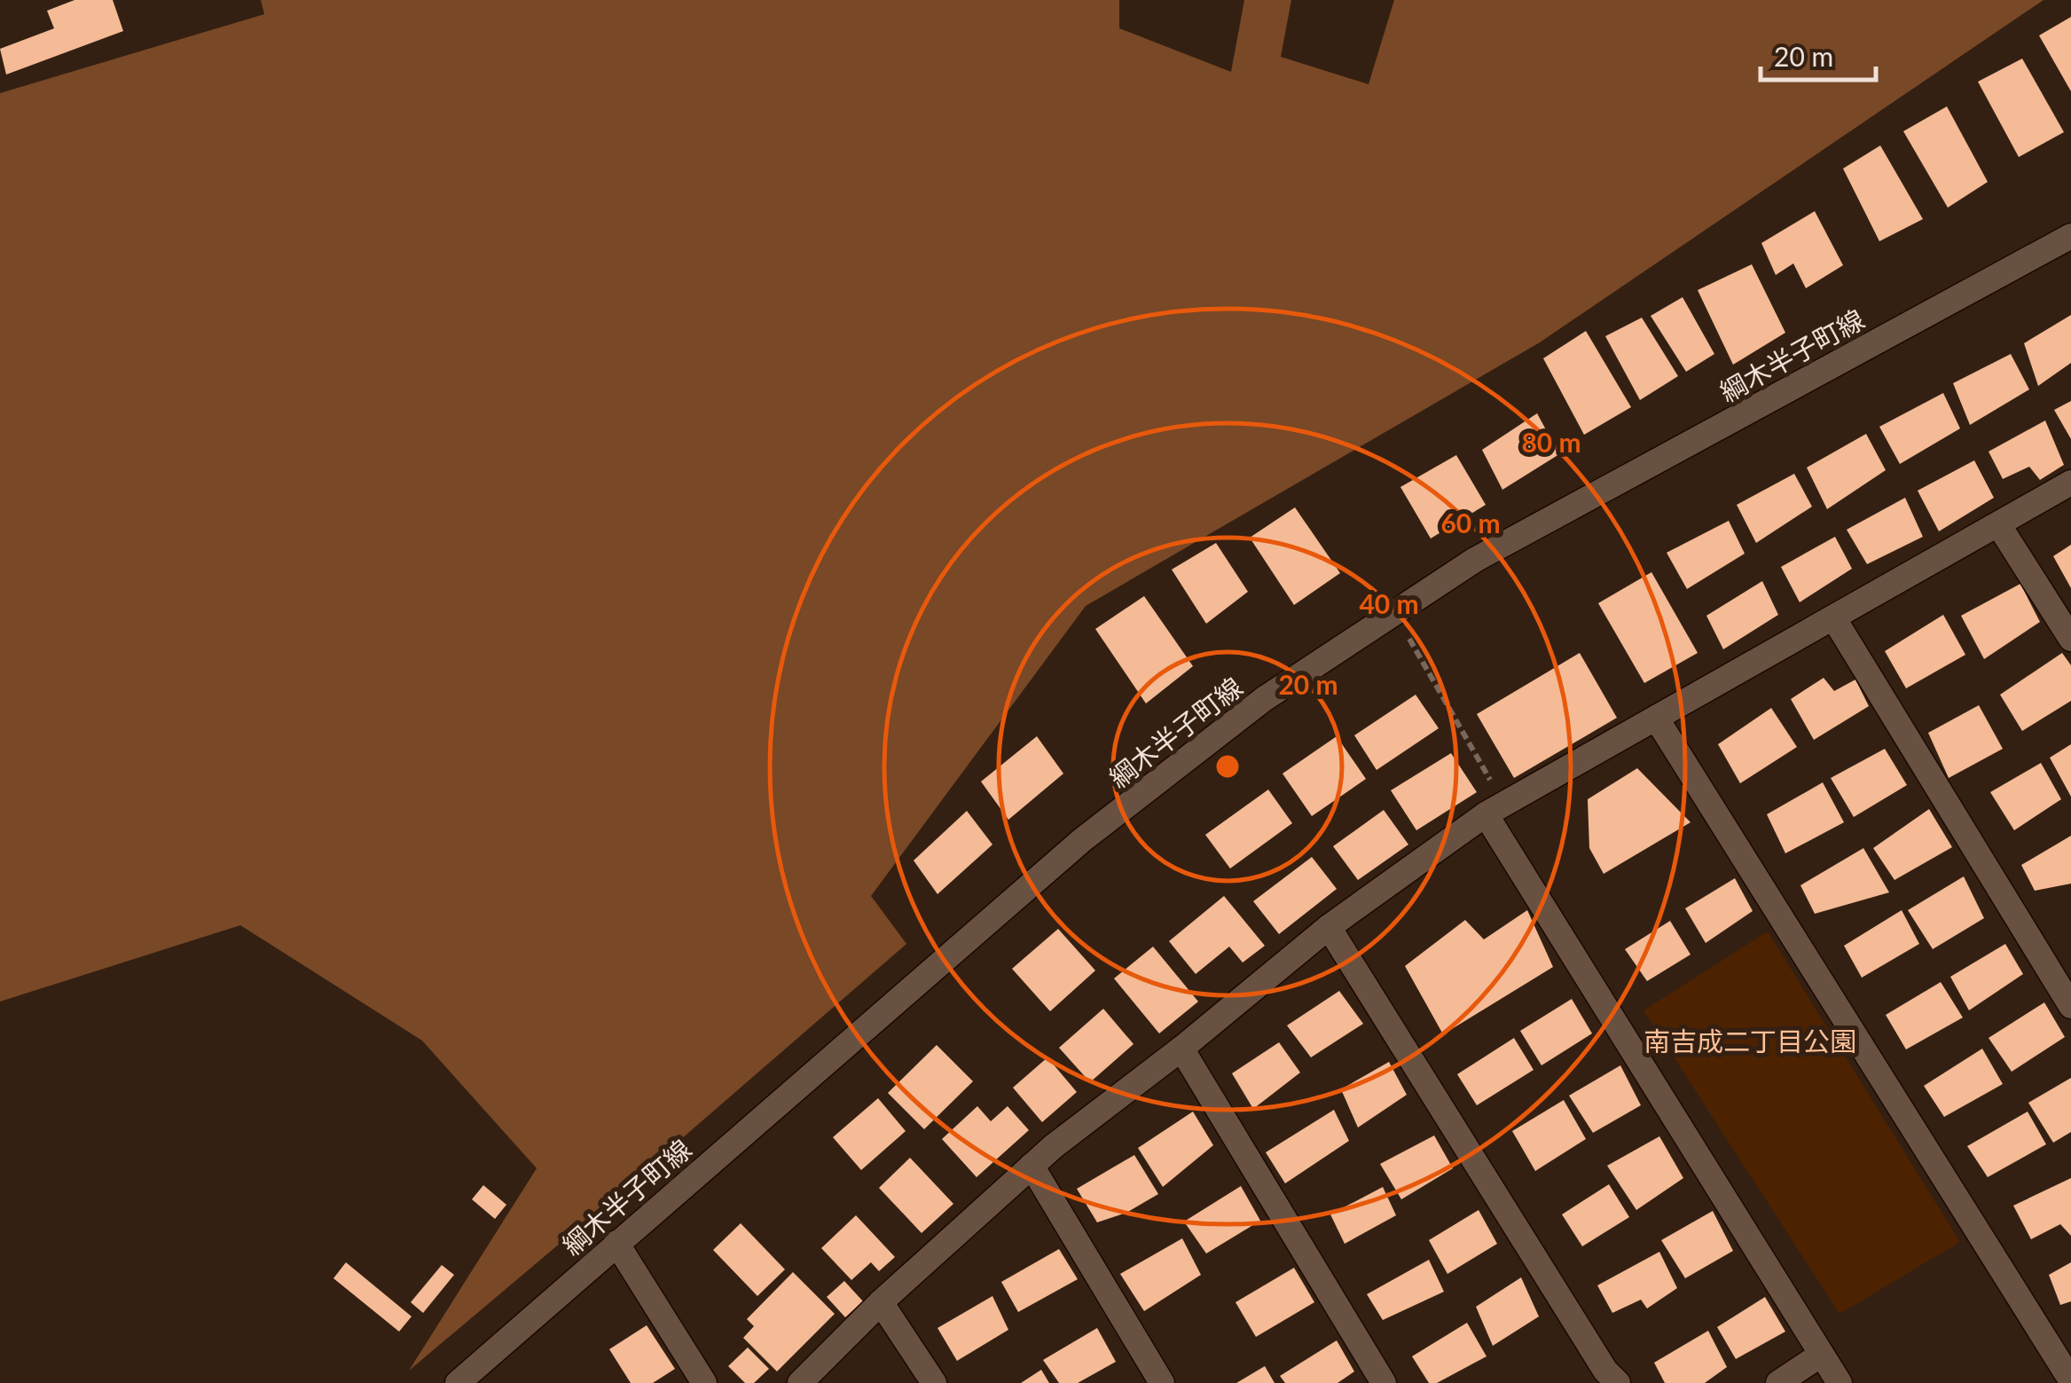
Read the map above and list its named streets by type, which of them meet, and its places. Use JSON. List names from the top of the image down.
{
  "streets": {
    "street": ["綱木半子町線"]
  },
  "parks": ["南吉成二丁目公園"],
  "scale_bar": "20 m",
  "rings": [
    "80 m",
    "60 m",
    "40 m",
    "20 m"
  ]
}
